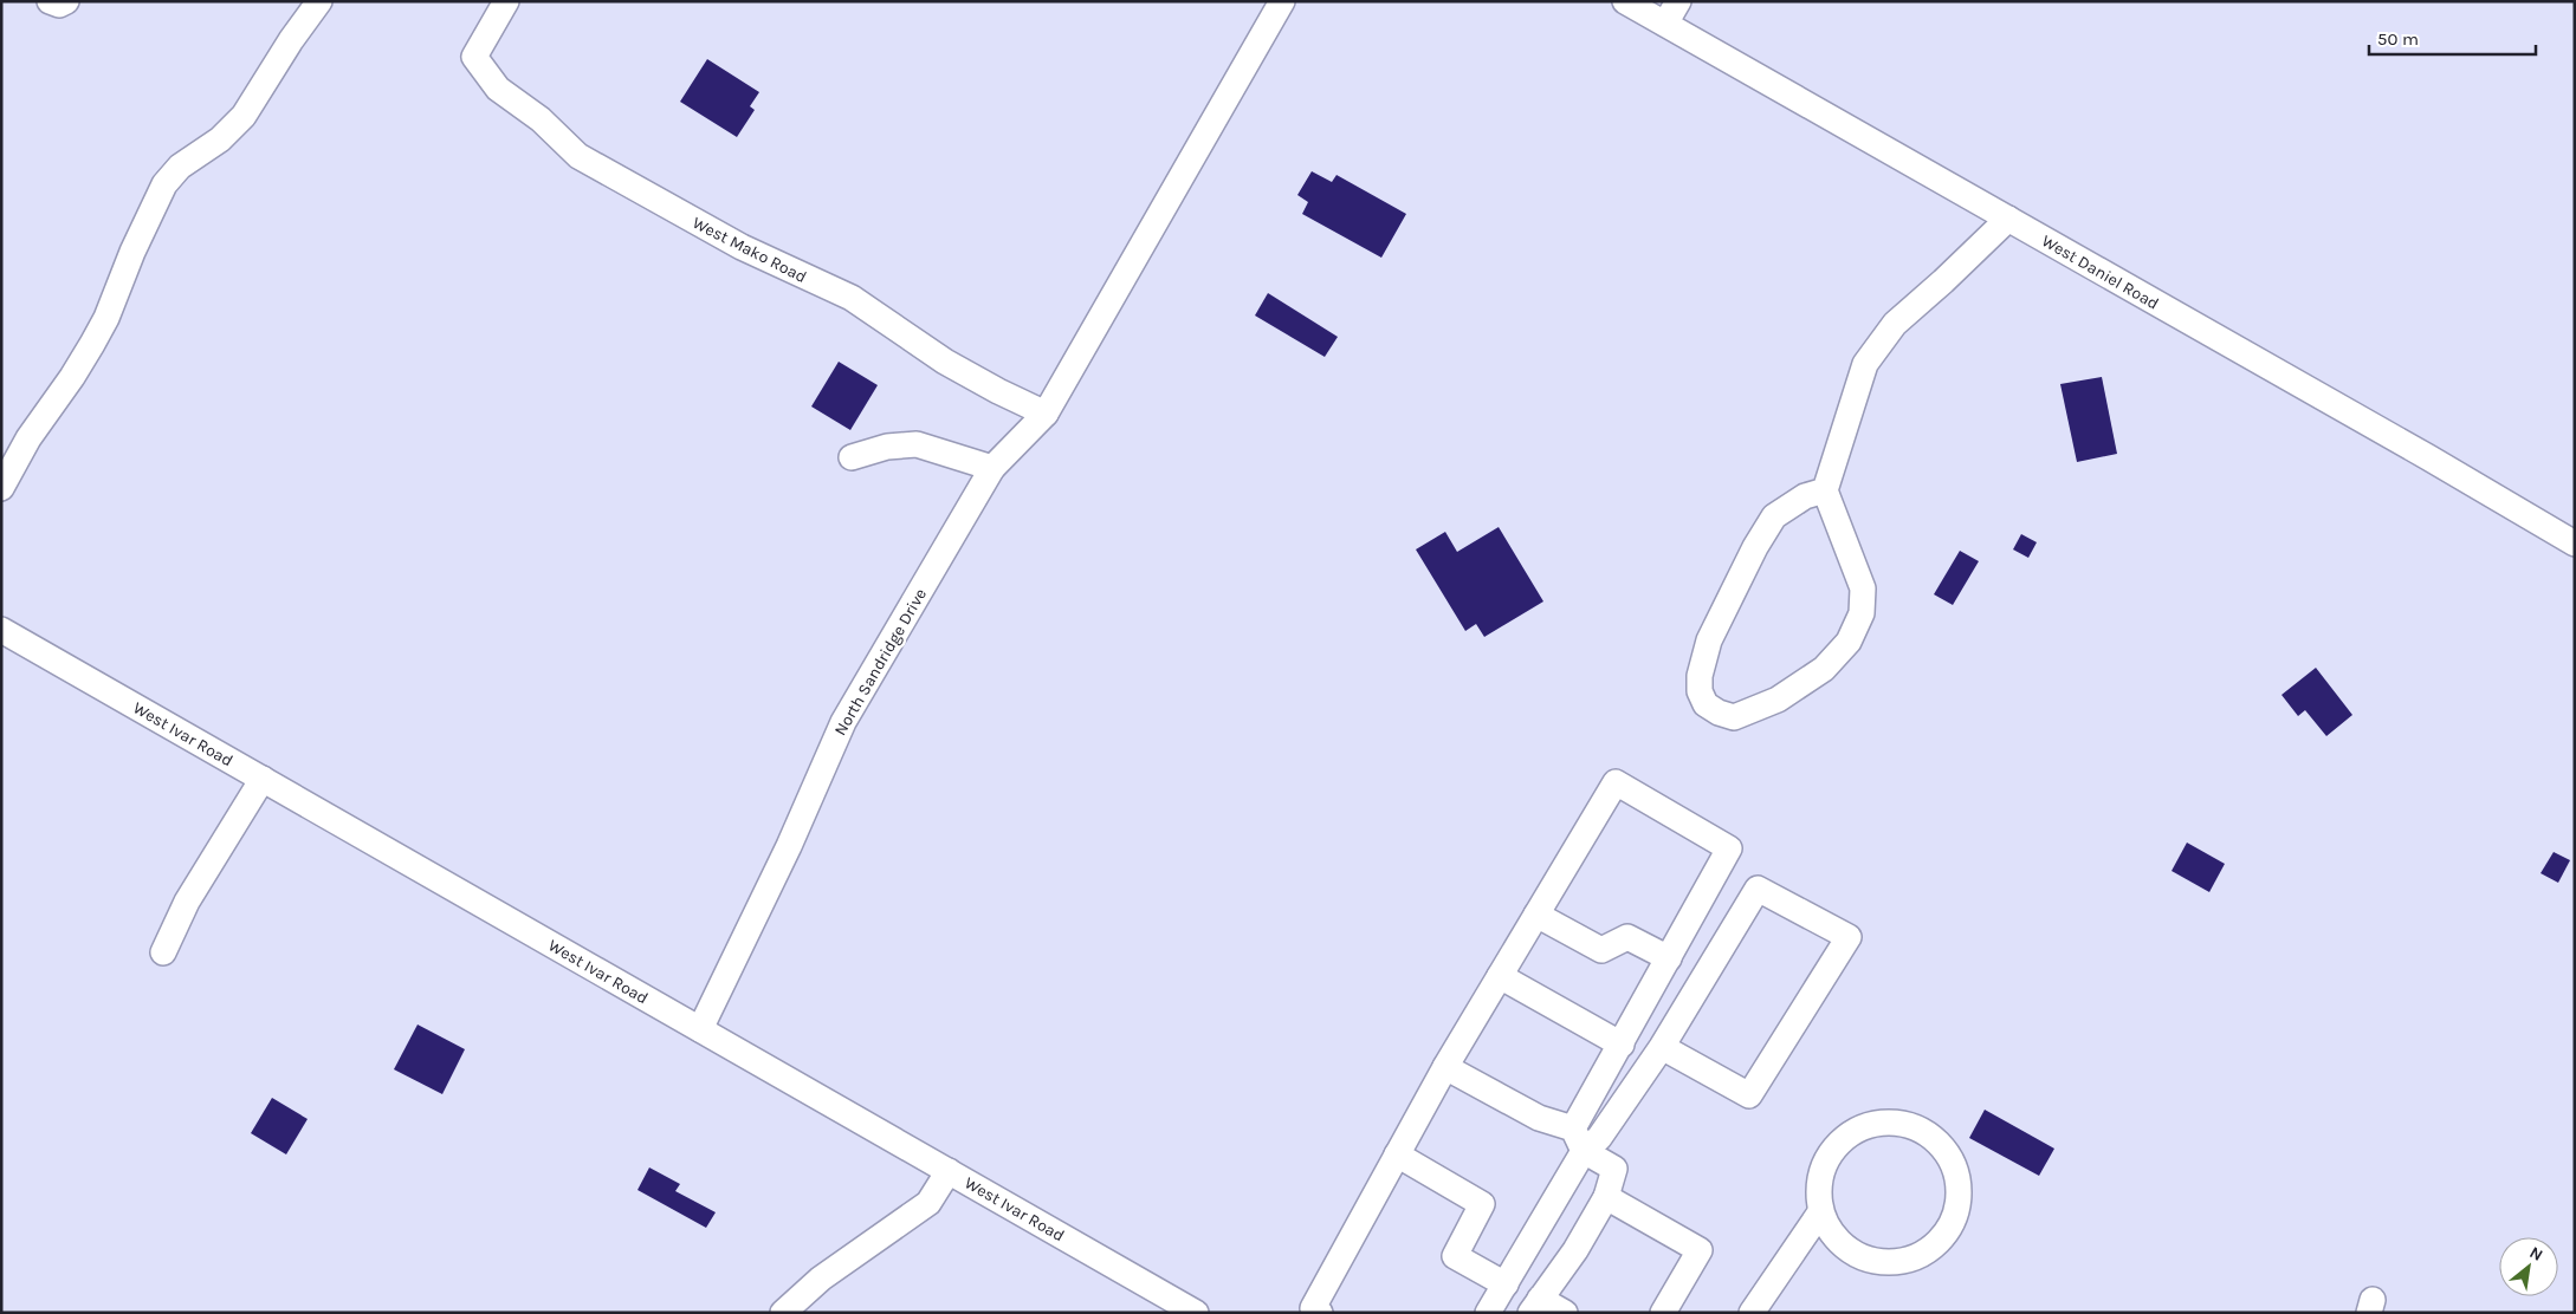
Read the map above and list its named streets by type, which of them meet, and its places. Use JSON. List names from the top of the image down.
{
  "streets": {
    "street": [
      "West Mako Road",
      "West Daniel Road",
      "North Sandridge Drive",
      "West Ivar Road"
    ]
  },
  "crossings": [
    ["West Mako Road", "North Sandridge Drive"],
    ["North Sandridge Drive", "West Ivar Road"]
  ],
  "scale_bar": "50 m",
  "north": "top right"
}
